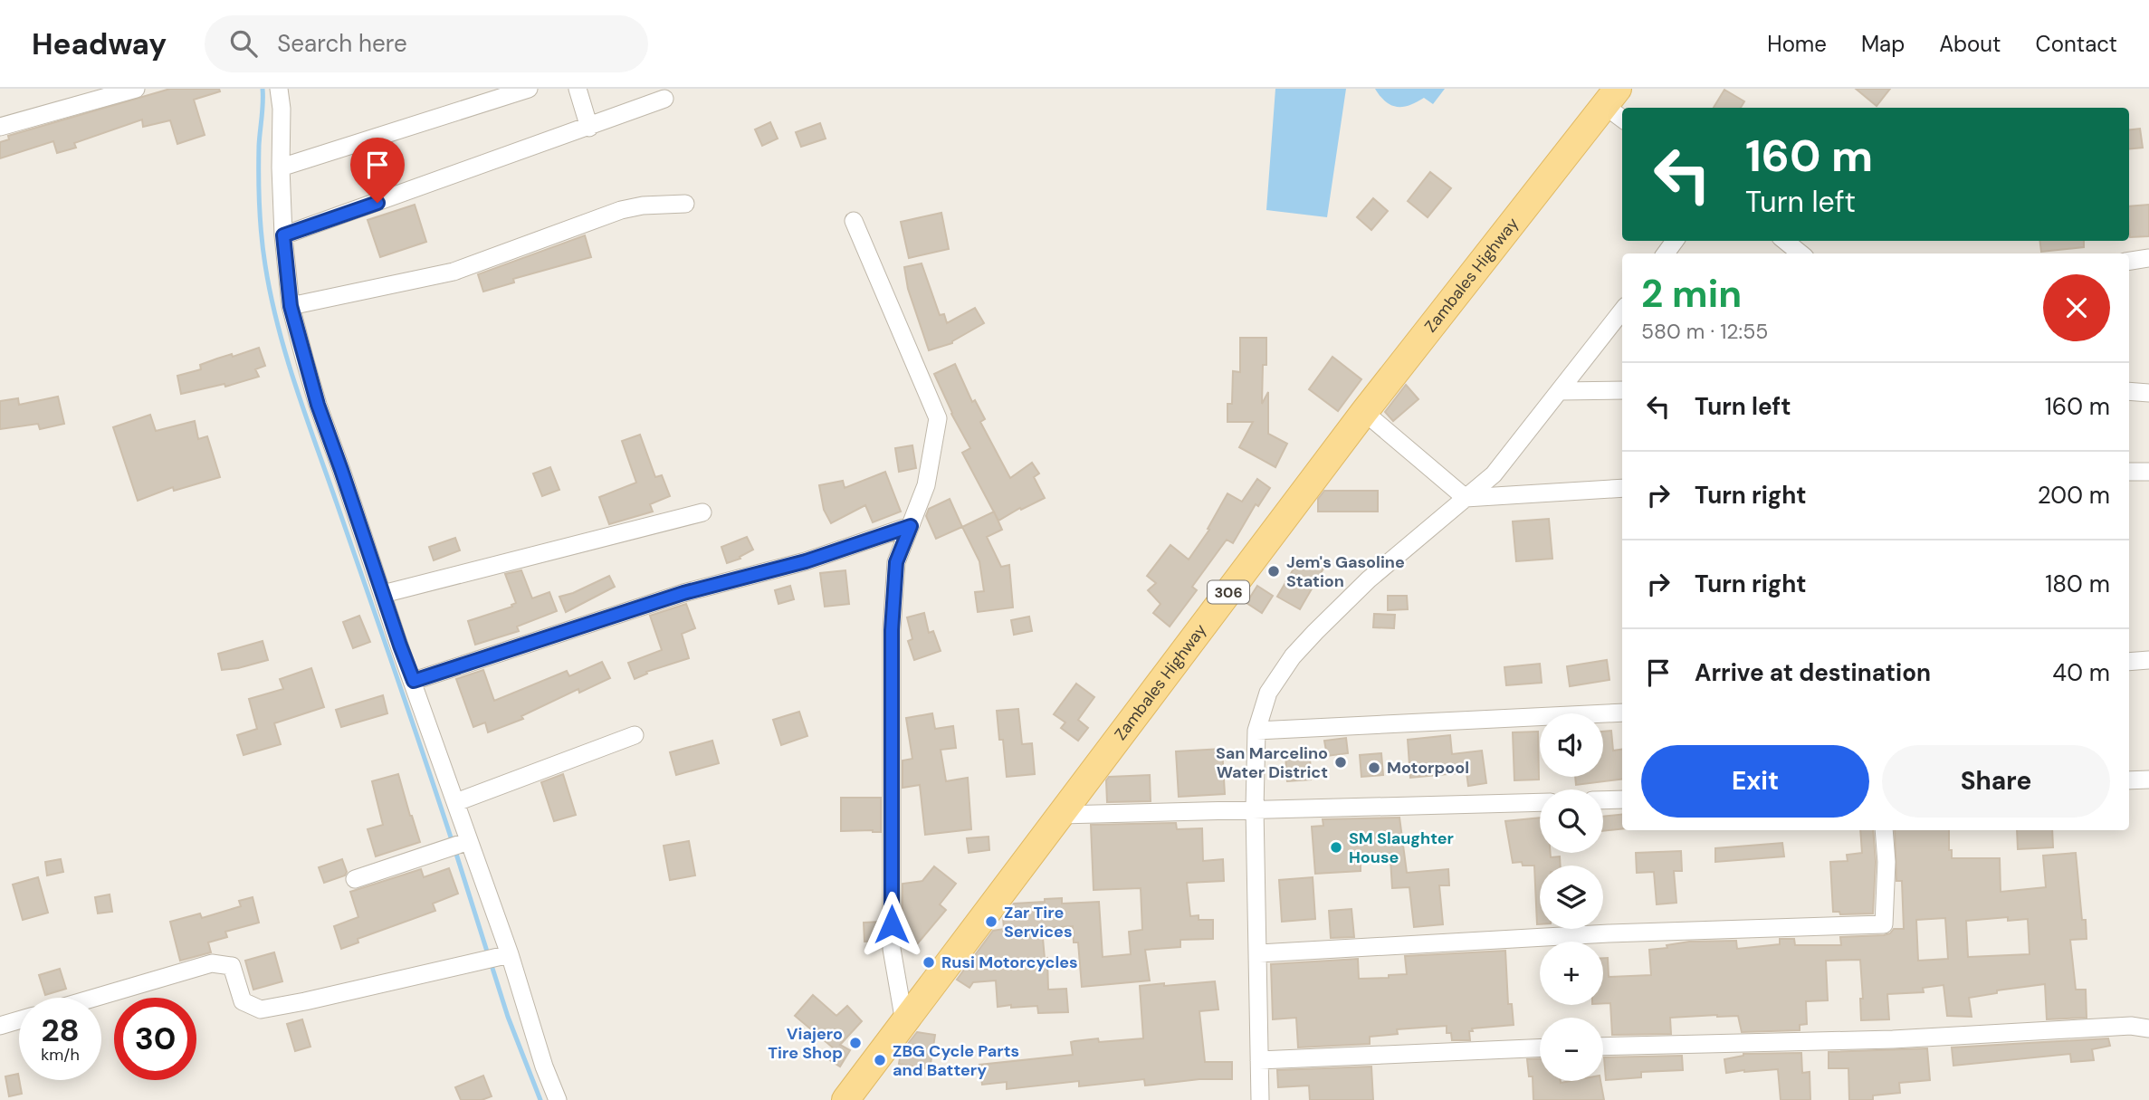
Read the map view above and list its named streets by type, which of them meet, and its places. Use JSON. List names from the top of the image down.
{
  "streets": {
    "main road": ["Zambales Highway", "306"]
  },
  "places": [
    "Jem's Gasoline Station",
    "San Marcelino Water District",
    "Motorpool",
    "SM Slaughter House",
    "Zar Tire Services",
    "Rusi Motorcycles",
    "Viajero Tire Shop",
    "ZBG Cycle Parts and Battery"
  ],
  "page": {
    "header": "Headway",
    "search": "Search here",
    "nav": [
      "Home",
      "Map",
      "About",
      "Contact"
    ],
    "turn": ["160 m", "Turn left"],
    "heading": ["2 min", "580 m · 12:55"],
    "list": [
      {
        "name": "Turn left",
        "value": "160 m"
      },
      {
        "name": "Turn right",
        "value": "200 m"
      },
      {
        "name": "Turn right",
        "value": "180 m"
      },
      {
        "name": "Arrive at destination",
        "value": "40 m"
      }
    ],
    "map_buttons": ["+", "−"],
    "buttons": ["Exit", "Share"],
    "speed": "28 km/h",
    "limit": "30"
  }
}
